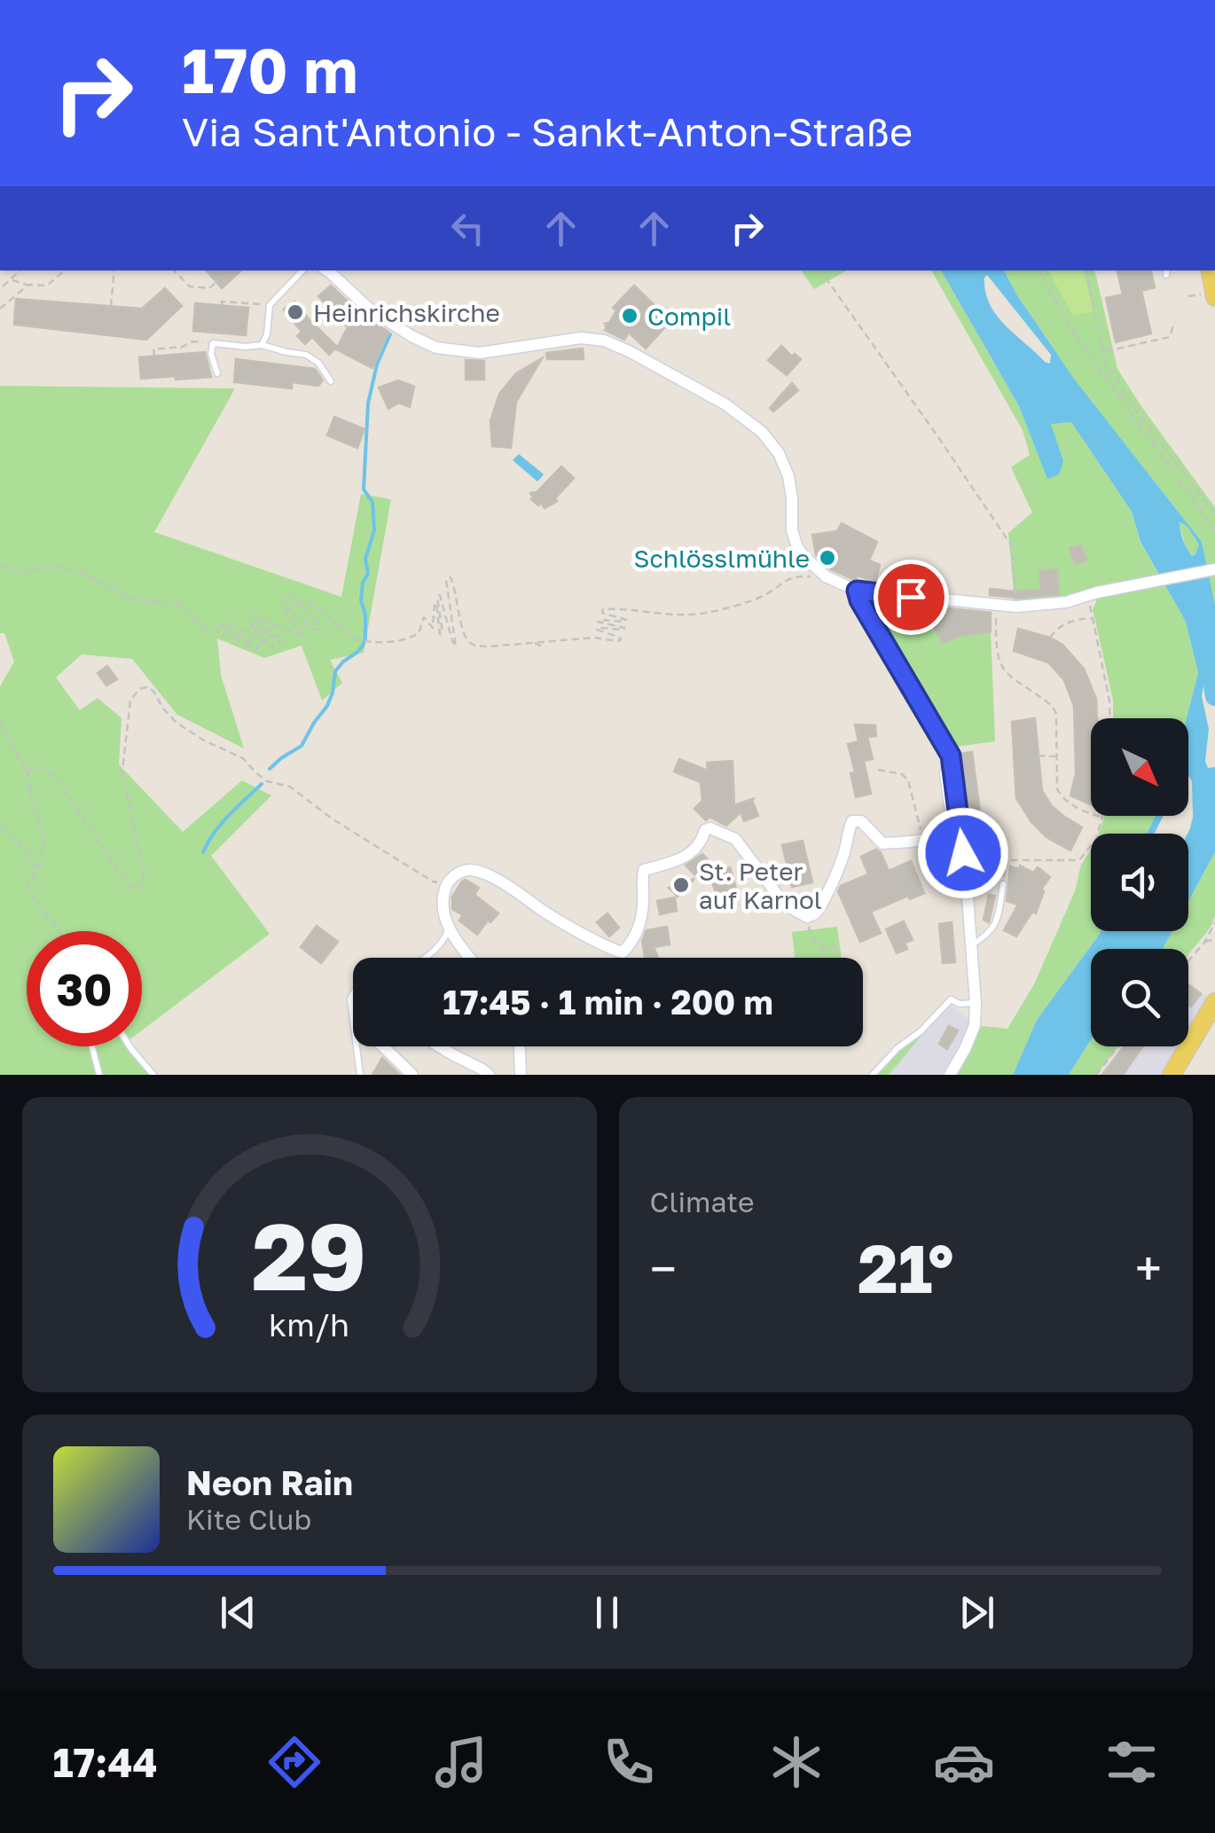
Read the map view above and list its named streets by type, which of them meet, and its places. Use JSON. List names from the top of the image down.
{
  "places": [
    "Heinrichskirche",
    "Compil",
    "Schlösslmühle",
    "St. Peter auf Karnol"
  ],
  "north": "bottom right",
  "page": {
    "turn": ["170 m", "Via Sant'Antonio - Sankt-Anton-Straße"],
    "limit": "30",
    "trip": "17:45 · 1 min · 200 m",
    "tile": "Climate",
    "heat": ["−", "21°", "+"],
    "song": ["Neon Rain", "Kite Club"],
    "tabs": "17:44",
    "gauge": ["29", "km/h"]
  }
}
